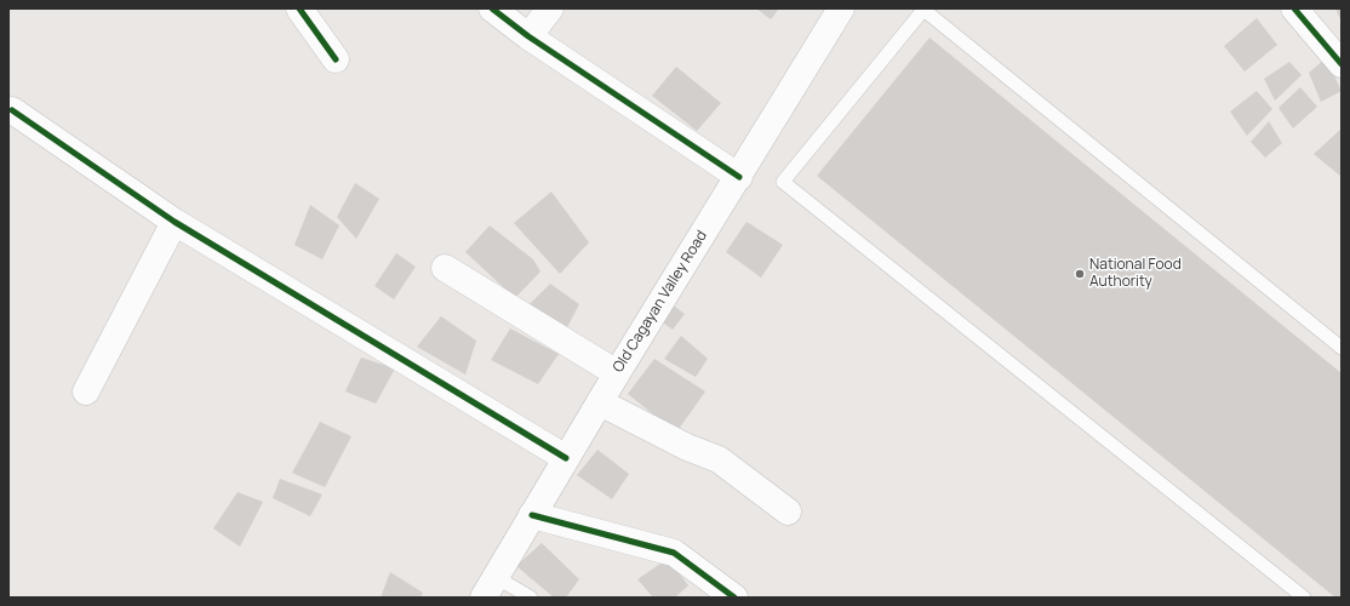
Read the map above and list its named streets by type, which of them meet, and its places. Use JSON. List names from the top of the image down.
{
  "streets": {
    "street": ["Old Cagayan Valley Road"]
  },
  "places": ["National Food Authority"]
}
